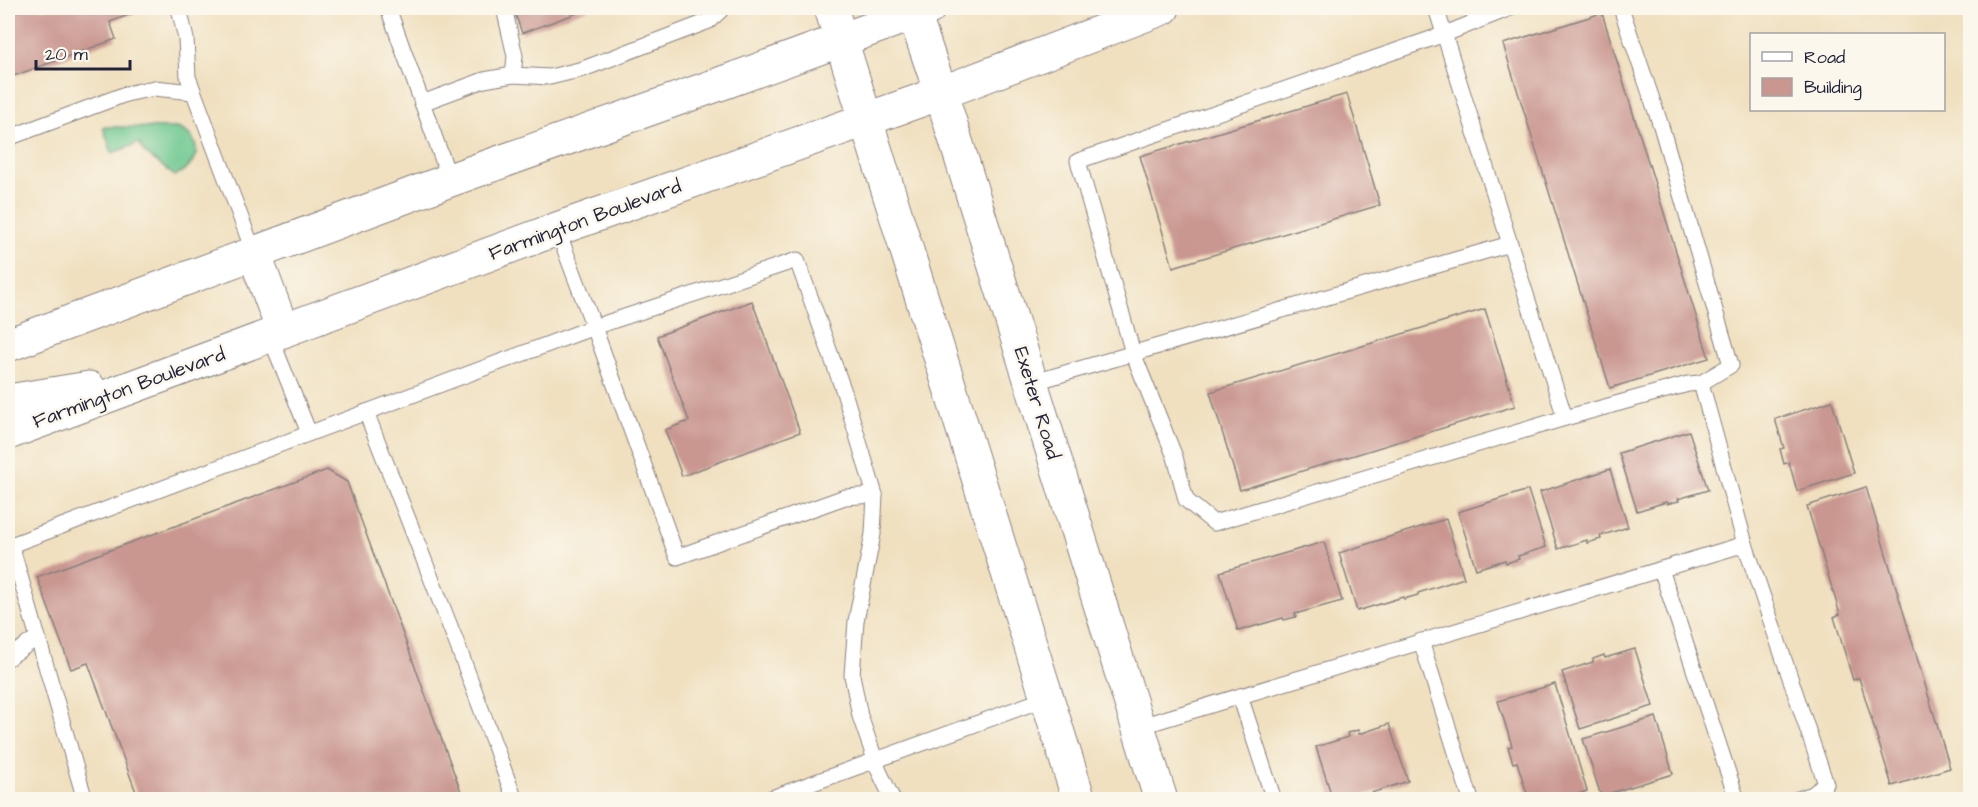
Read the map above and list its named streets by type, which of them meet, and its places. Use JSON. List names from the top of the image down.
{
  "streets": {
    "main road": ["Farmington Boulevard", "Exeter Road"]
  },
  "crossings": [
    ["Farmington Boulevard", "Exeter Road"]
  ],
  "legend": ["Road", "Building"],
  "scale_bar": "20 m"
}
